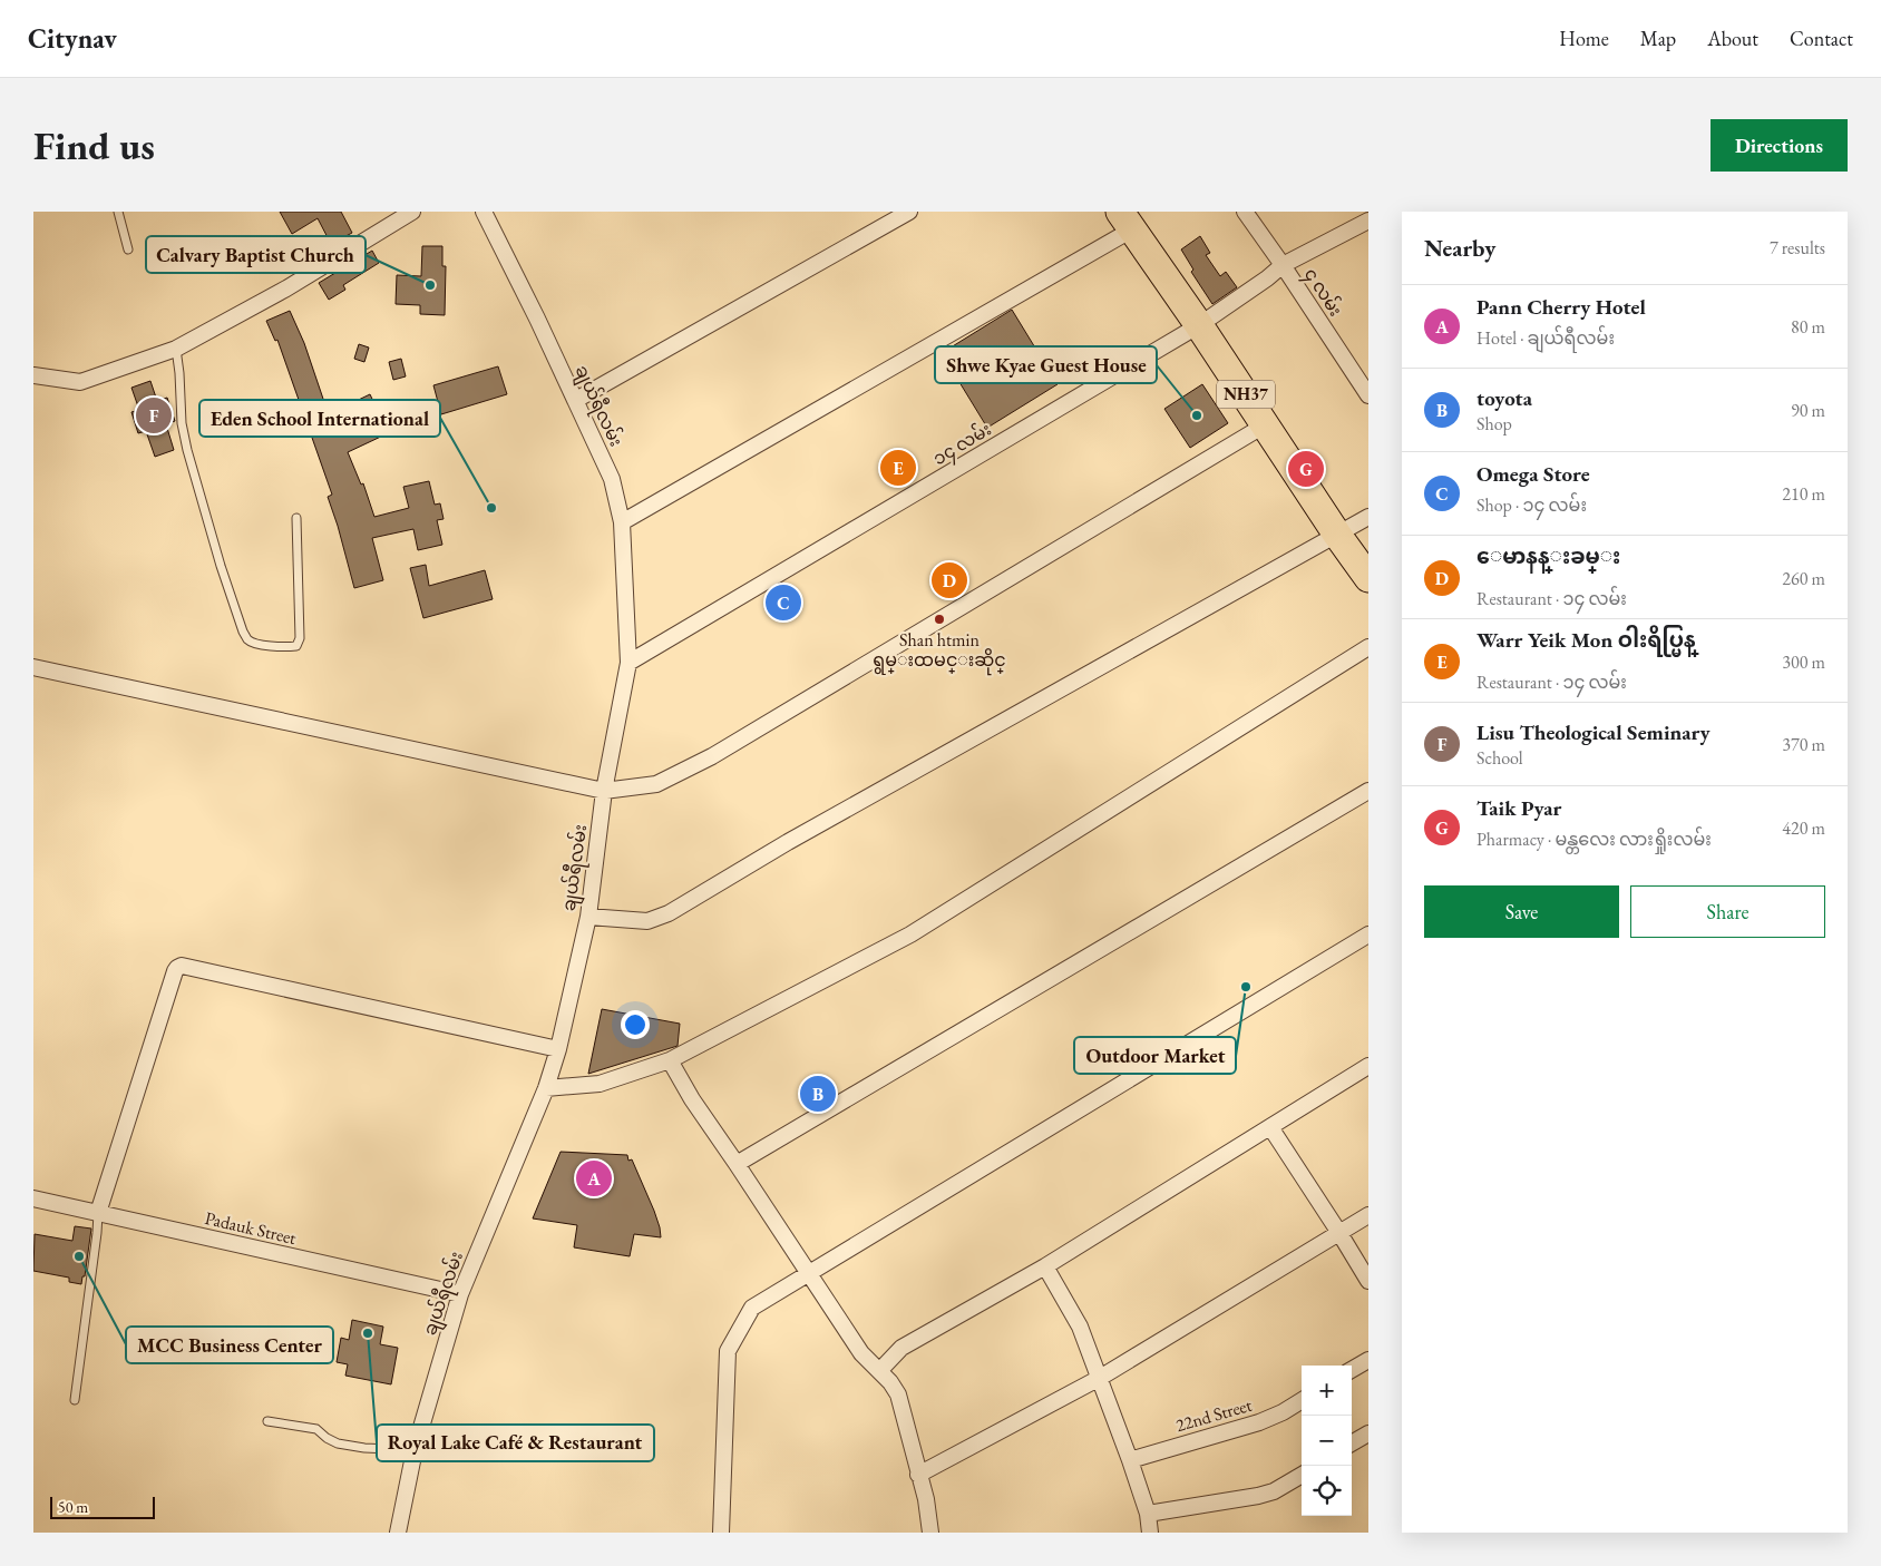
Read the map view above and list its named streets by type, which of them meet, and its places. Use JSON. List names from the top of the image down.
{
  "streets": {
    "highway": ["NH37"],
    "street": [
      "၄ လမ်း",
      "ချယ်ရီလမ်း",
      "၁၄ လမ်း",
      "Padauk Street",
      "22nd Street"
    ]
  },
  "crossings": [
    ["၄ လမ်း", "၁၄ လမ်း"],
    ["NH37", "၁၄ လမ်း"],
    ["ချယ်ရီလမ်း", "၁၄ လမ်း"],
    ["ချယ်ရီလမ်း", "Padauk Street"]
  ],
  "places": [
    "Calvary Baptist Church",
    "Shwe Kyae Guest House",
    "Eden School International",
    "Shan htmin ရွမ္းထမင္းဆိုင္",
    "Outdoor Market",
    "MCC Business Center",
    "Royal Lake Café & Restaurant"
  ],
  "scale_bar": "50 m",
  "page": {
    "header": "Citynav",
    "nav": [
      "Home",
      "Map",
      "About",
      "Contact"
    ],
    "buttons": [
      "Directions",
      ["Save", "Share"]
    ],
    "title": "Find us",
    "heading": ["Nearby", "7 results"],
    "list": [
      {
        "mark": "A",
        "name": "Pann Cherry Hotel",
        "note": "Hotel · ချယ်ရီလမ်း",
        "value": "80 m"
      },
      {
        "mark": "B",
        "name": "toyota",
        "note": "Shop",
        "value": "90 m"
      },
      {
        "mark": "C",
        "name": "Omega Store",
        "note": "Shop · ၁၄ လမ်း",
        "value": "210 m"
      },
      {
        "mark": "D",
        "name": "ေမာနန္းခမ္း",
        "note": "Restaurant · ၁၄ လမ်း",
        "value": "260 m"
      },
      {
        "mark": "E",
        "name": "Warr Yeik Mon ဝါးရိပ္မြန္",
        "note": "Restaurant · ၁၄ လမ်း",
        "value": "300 m"
      },
      {
        "mark": "F",
        "name": "Lisu Theological Seminary",
        "note": "School",
        "value": "370 m"
      },
      {
        "mark": "G",
        "name": "Taik Pyar",
        "note": "Pharmacy · မန္တလေး လားရှိုးလမ်း",
        "value": "420 m"
      }
    ],
    "pins": [
      "F",
      "E",
      "G",
      "D",
      "C",
      "B",
      "A"
    ],
    "map_buttons": ["+", "−"],
    "scale": "50 m"
  }
}
